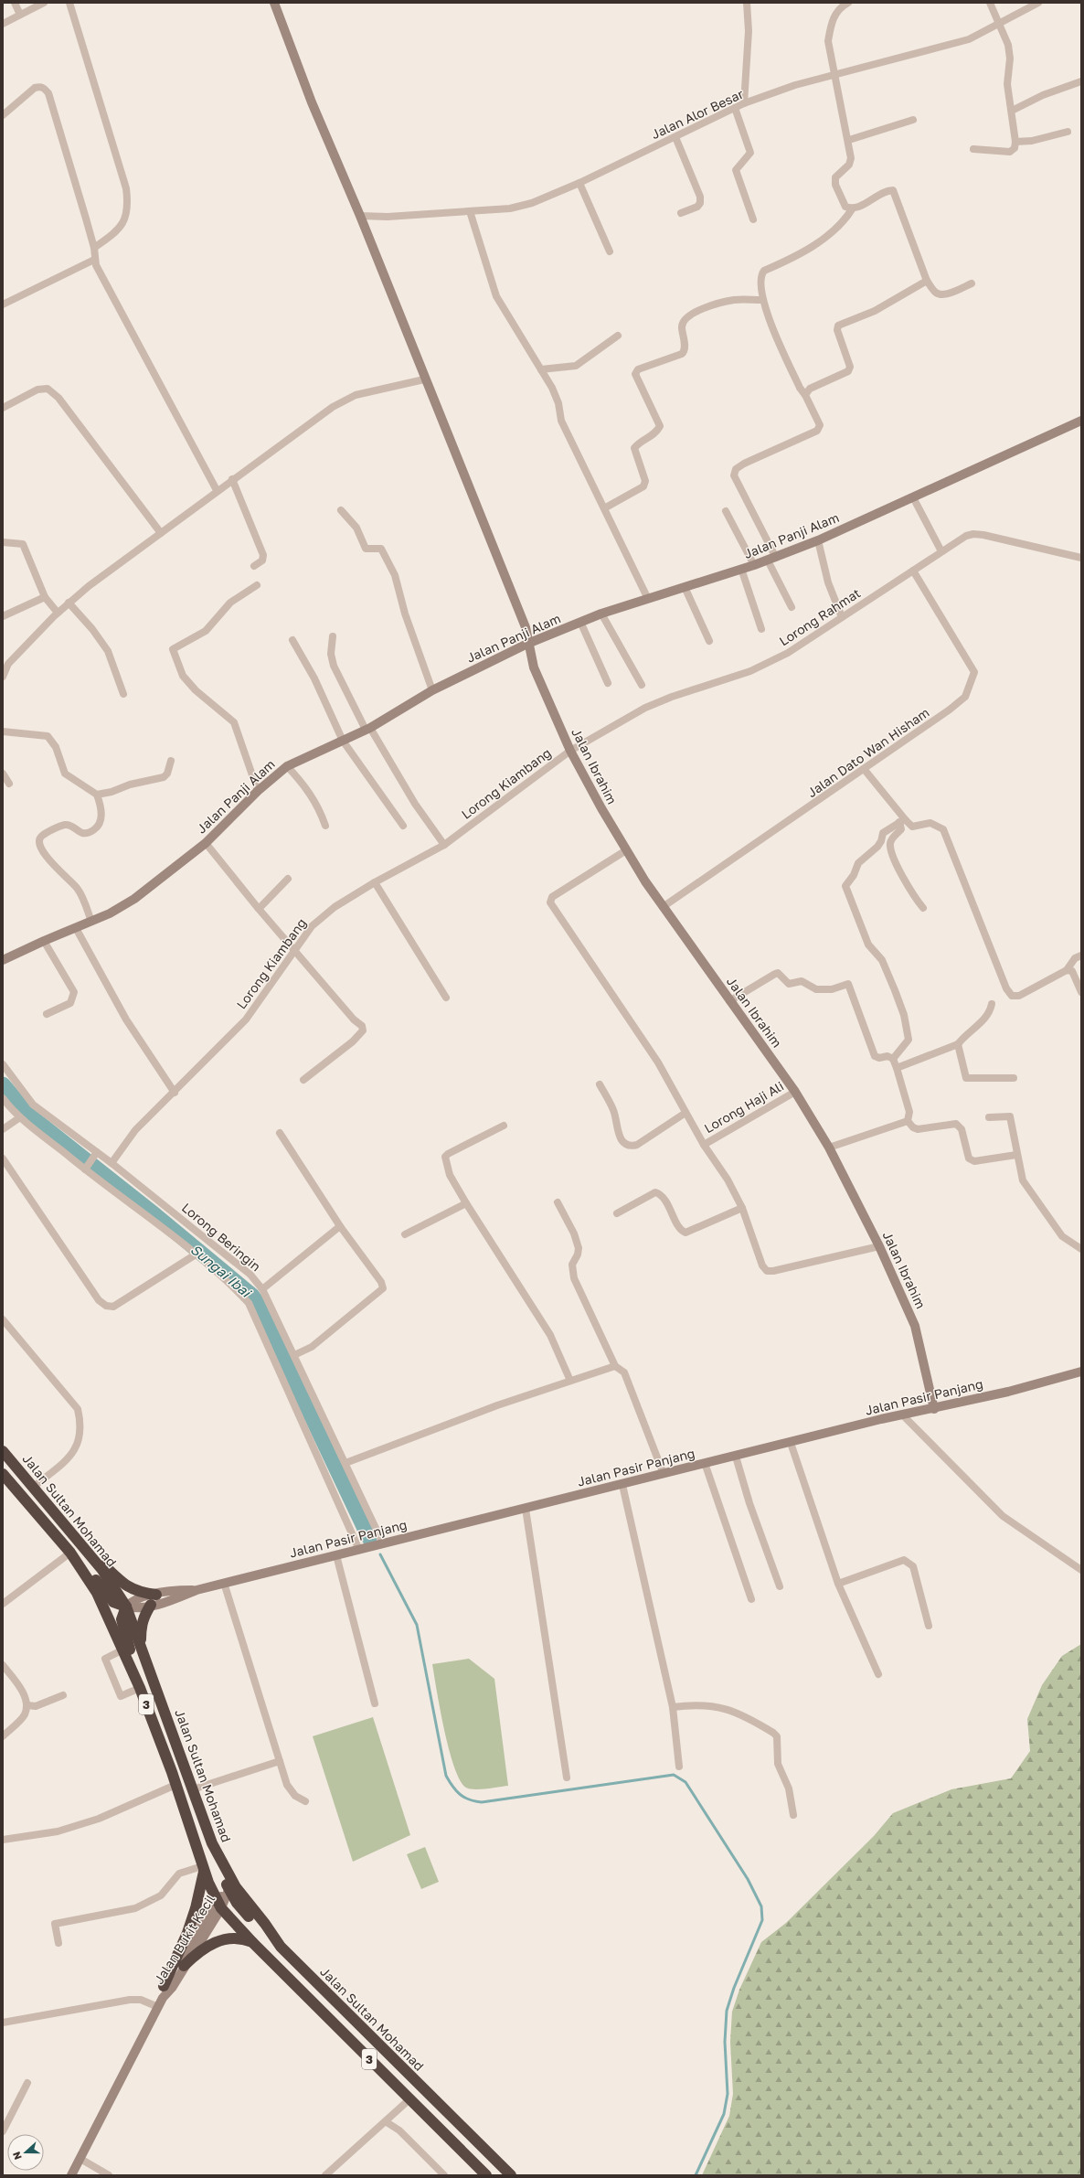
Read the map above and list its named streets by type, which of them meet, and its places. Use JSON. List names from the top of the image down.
{
  "streets": {
    "highway": ["Jalan Sultan Mohamad", "3"],
    "main road": [
      "Jalan Panji Alam",
      "Jalan Ibrahim",
      "Jalan Pasir Panjang",
      "Jalan Bukit Kecil"
    ],
    "street": [
      "Jalan Alor Besar",
      "Lorong Rahmat",
      "Jalan Dato Wan Hisham",
      "Lorong Kiambang",
      "Lorong Haji Ali",
      "Lorong Beringin"
    ]
  },
  "crossings": [
    ["Jalan Alor Besar", "Jalan Ibrahim"],
    ["Jalan Panji Alam", "Jalan Ibrahim"],
    ["Lorong Rahmat", "Jalan Dato Wan Hisham"],
    ["Lorong Rahmat", "Jalan Ibrahim"],
    ["Lorong Rahmat", "Lorong Kiambang"],
    ["Jalan Dato Wan Hisham", "Jalan Ibrahim"],
    ["Jalan Ibrahim", "Lorong Kiambang"],
    ["Jalan Ibrahim", "Lorong Haji Ali"],
    ["Jalan Ibrahim", "Jalan Pasir Panjang"],
    ["Lorong Kiambang", "Lorong Beringin"],
    ["Lorong Beringin", "Jalan Pasir Panjang"],
    ["Jalan Pasir Panjang", "Jalan Sultan Mohamad"],
    ["Jalan Sultan Mohamad", "3"],
    ["Jalan Sultan Mohamad", "Jalan Bukit Kecil"],
    ["3", "Jalan Bukit Kecil"]
  ],
  "water": ["Sungai Ibai"],
  "north": "left"
}
